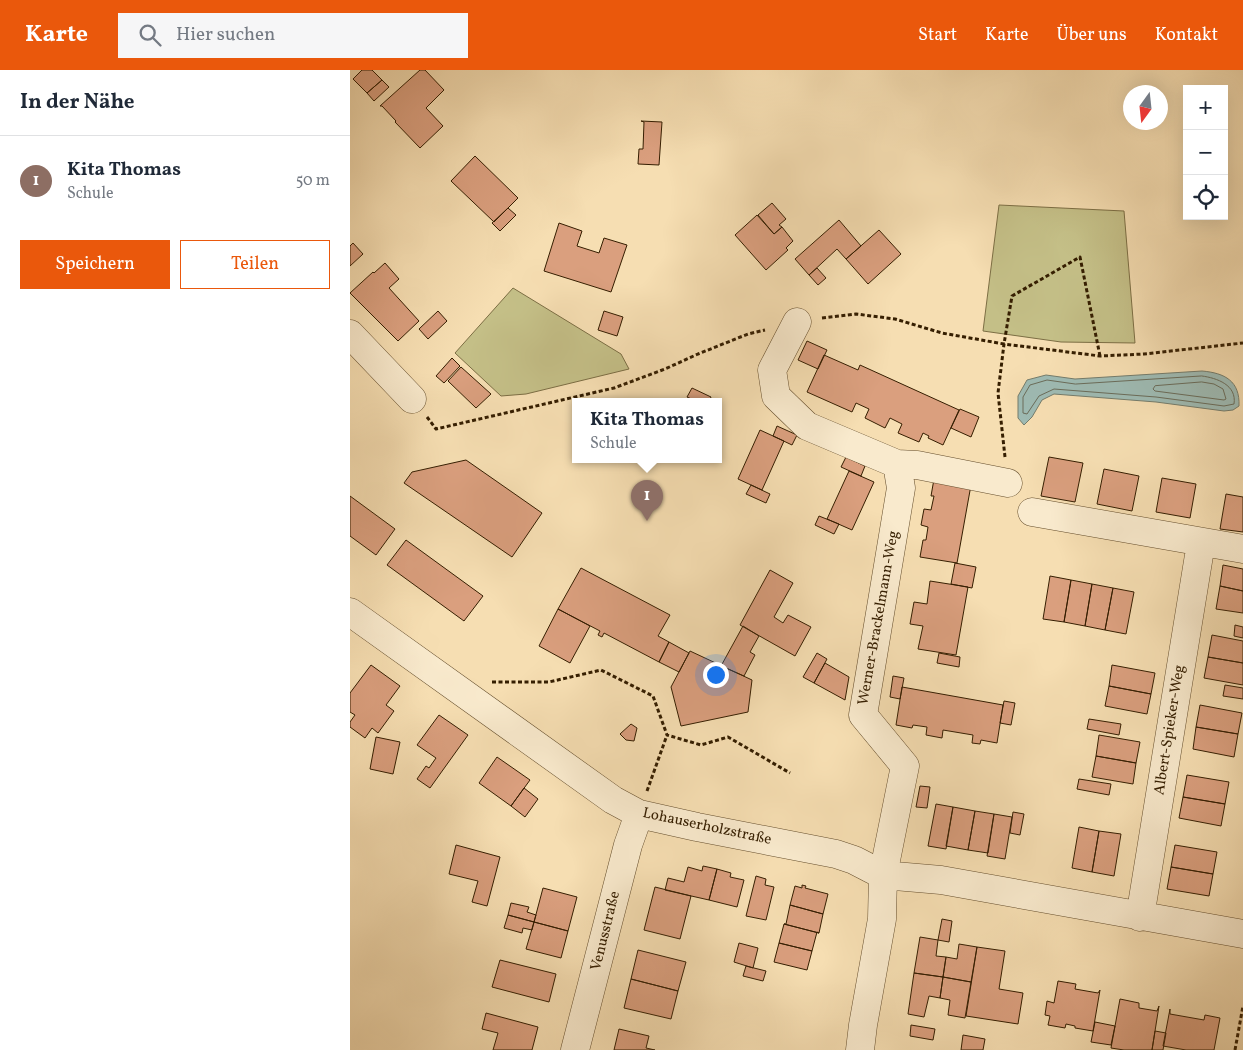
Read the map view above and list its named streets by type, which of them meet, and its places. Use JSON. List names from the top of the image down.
{
  "streets": {
    "street": [
      "Werner-Brackelmann-Weg",
      "Albert-Spieker-Weg",
      "Lohauserholzstraße",
      "Venusstraße"
    ]
  },
  "crossings": [
    ["Werner-Brackelmann-Weg", "Lohauserholzstraße"],
    ["Lohauserholzstraße", "Venusstraße"]
  ],
  "north": "bottom",
  "page": {
    "header": "Karte",
    "search": "Hier suchen",
    "nav": [
      "Start",
      "Karte",
      "Über uns",
      "Kontakt"
    ],
    "heading": "In der Nähe",
    "map_buttons": ["+", "−"],
    "list": [
      {
        "mark": "1",
        "name": "Kita Thomas",
        "note": "Schule",
        "value": "50 m"
      }
    ],
    "buttons": ["Speichern", "Teilen"],
    "popup": ["Kita Thomas", "Schule"],
    "pins": "1"
  }
}
